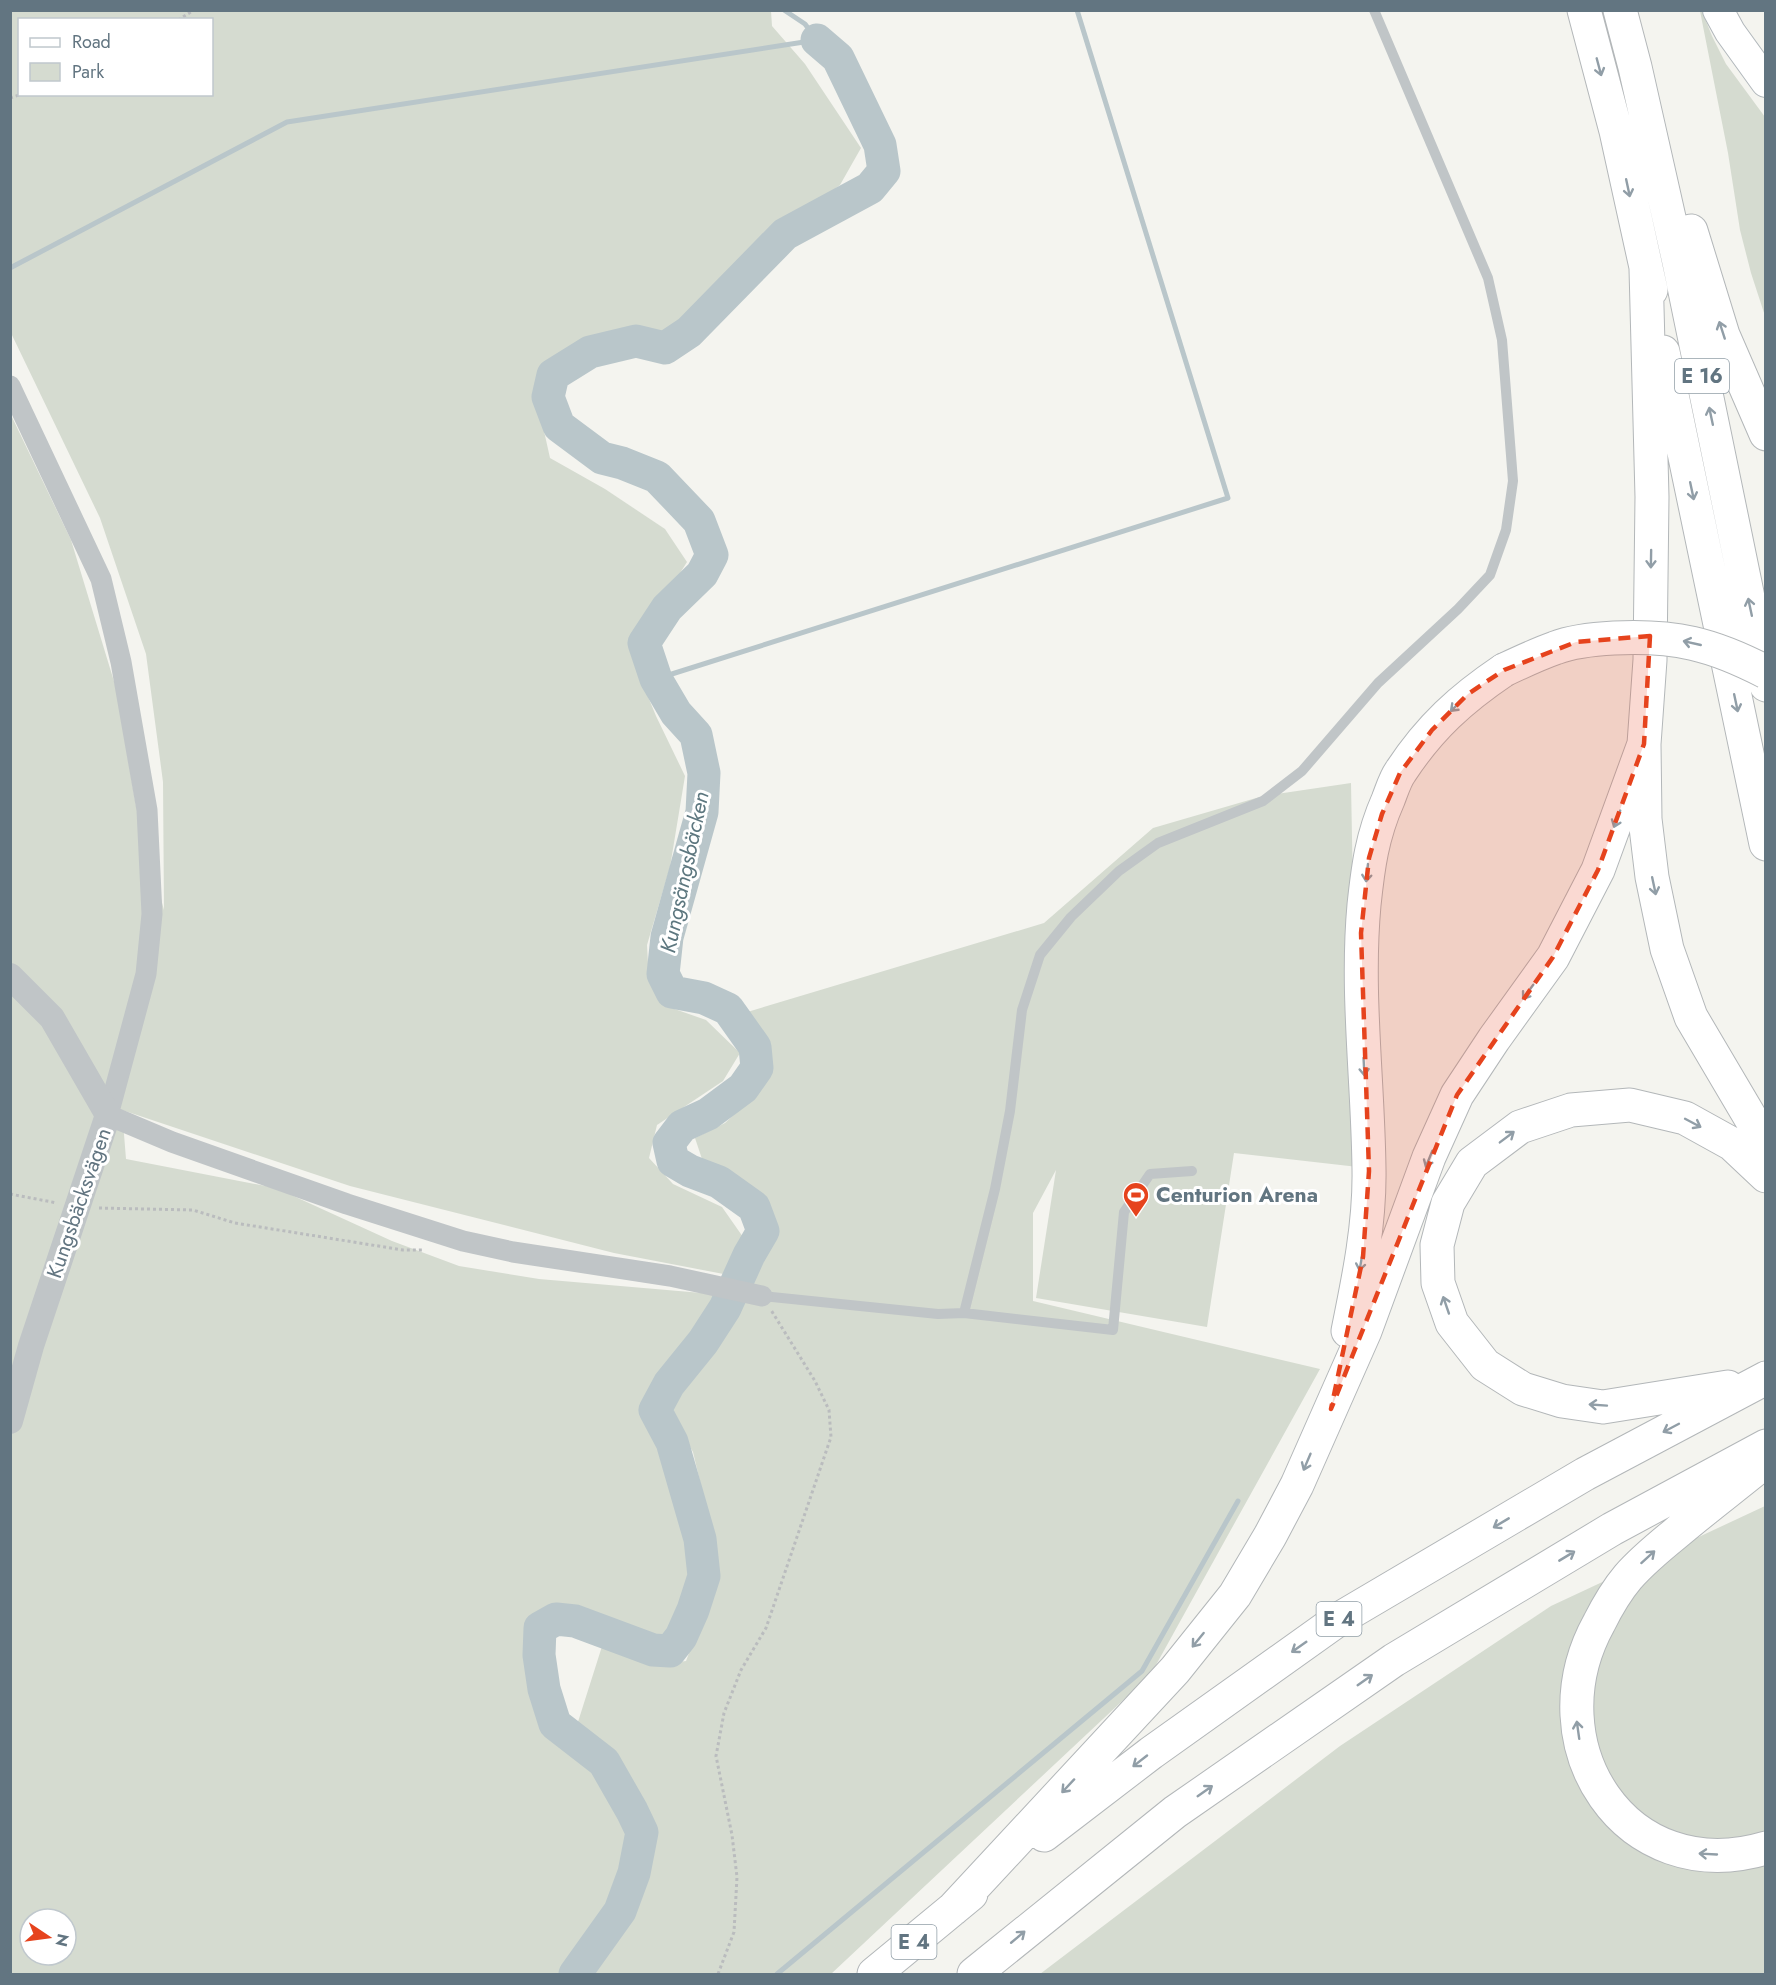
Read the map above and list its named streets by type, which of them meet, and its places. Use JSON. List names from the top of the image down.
{
  "streets": {
    "highway": ["E 16", "E 4"],
    "street": ["Kungsbäcksvägen"]
  },
  "water": ["Kungsängsbäcken"],
  "places": {
    "sports": ["Centurion Arena"]
  },
  "legend": ["Road", "Park"],
  "north": "right"
}
